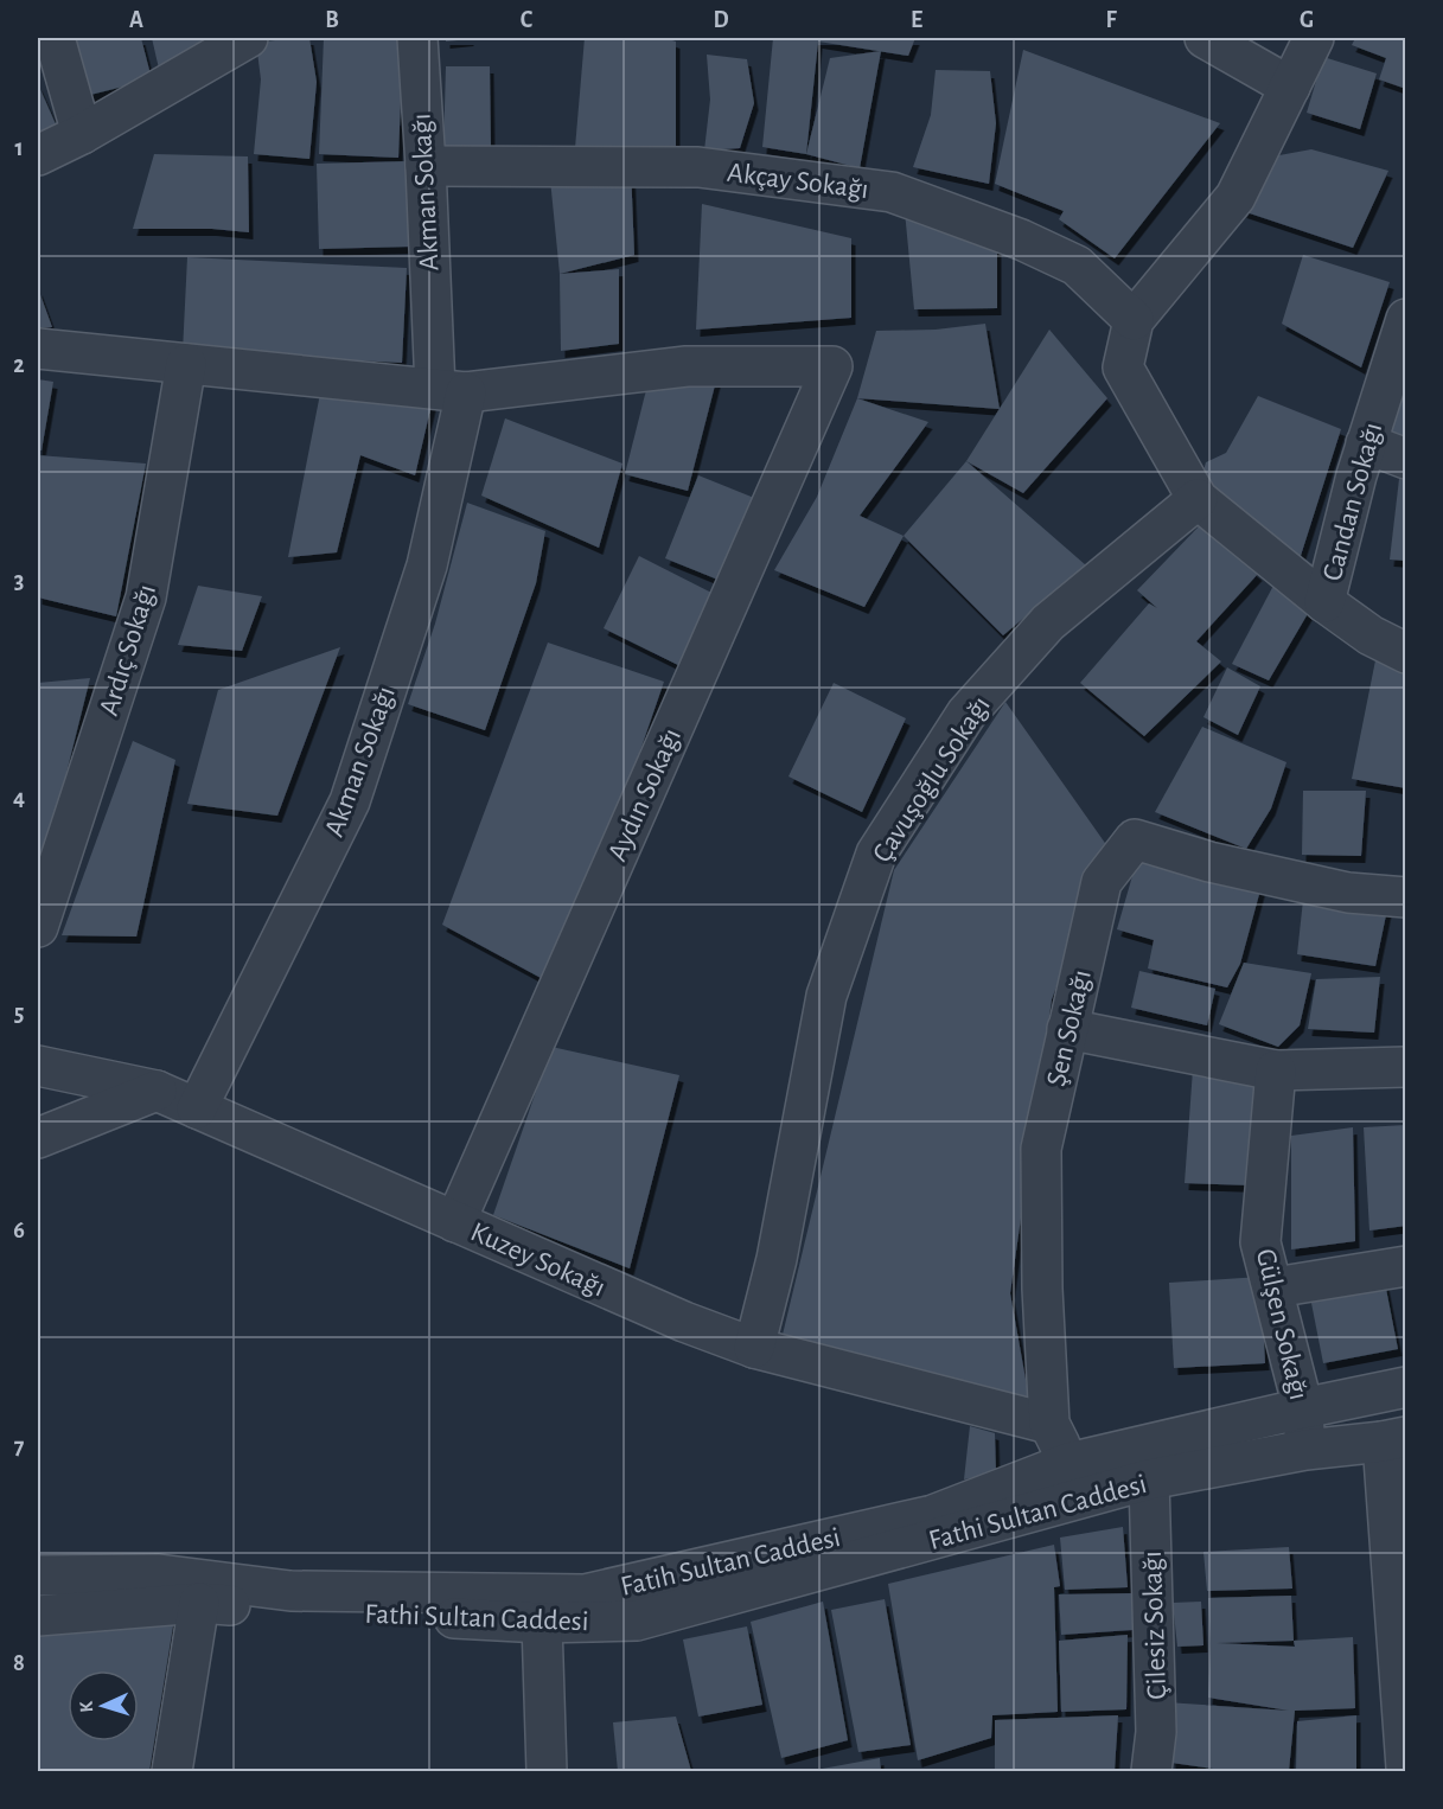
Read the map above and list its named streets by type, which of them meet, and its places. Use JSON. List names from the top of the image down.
{
  "streets": {
    "street": [
      "Akçay Sokağı",
      "Akman Sokağı",
      "Candan Sokağı",
      "Ardıç Sokağı",
      "Çavuşoğlu Sokağı",
      "Aydın Sokağı",
      "Şen Sokağı",
      "Kuzey Sokağı",
      "Gülşen Sokağı",
      "Fathi Sultan Caddesi",
      "Fatih Sultan Caddesi",
      "Çilesiz Sokağı"
    ]
  },
  "crossings": [
    ["Akçay Sokağı", "Akman Sokağı"],
    ["Akman Sokağı", "Aydın Sokağı"],
    ["Akman Sokağı", "Kuzey Sokağı"],
    ["Çavuşoğlu Sokağı", "Kuzey Sokağı"],
    ["Aydın Sokağı", "Kuzey Sokağı"],
    ["Şen Sokağı", "Kuzey Sokağı"],
    ["Şen Sokağı", "Fathi Sultan Caddesi"],
    ["Şen Sokağı", "Fatih Sultan Caddesi"],
    ["Gülşen Sokağı", "Fathi Sultan Caddesi"],
    ["Gülşen Sokağı", "Fatih Sultan Caddesi"],
    ["Fathi Sultan Caddesi", "Çilesiz Sokağı"]
  ],
  "north": "left",
  "grid": {
    "columns": [
      "A",
      "B",
      "C",
      "D",
      "E",
      "F",
      "G"
    ],
    "rows": [
      "1",
      "2",
      "3",
      "4",
      "5",
      "6",
      "7",
      "8"
    ]
  }
}
